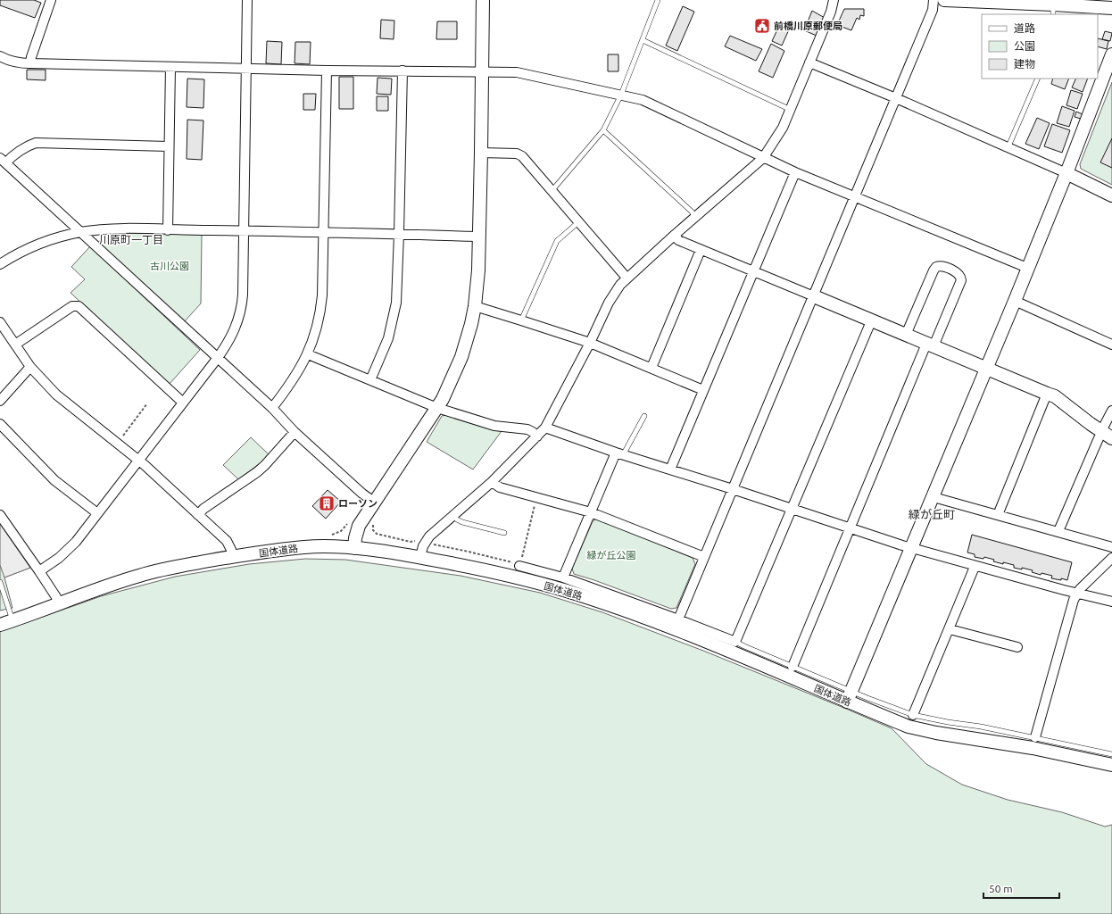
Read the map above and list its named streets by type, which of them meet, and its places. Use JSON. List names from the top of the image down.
{
  "streets": {
    "street": ["国体道路"]
  },
  "districts": ["川原町一丁目", "緑が丘町"],
  "parks": ["古川公園", "緑が丘公園"],
  "places": {
    "public building": ["前橋川原郵便局"],
    "building": ["ローソン"]
  },
  "legend": ["道路", "公園", "建物"],
  "scale_bar": "50 m"
}
